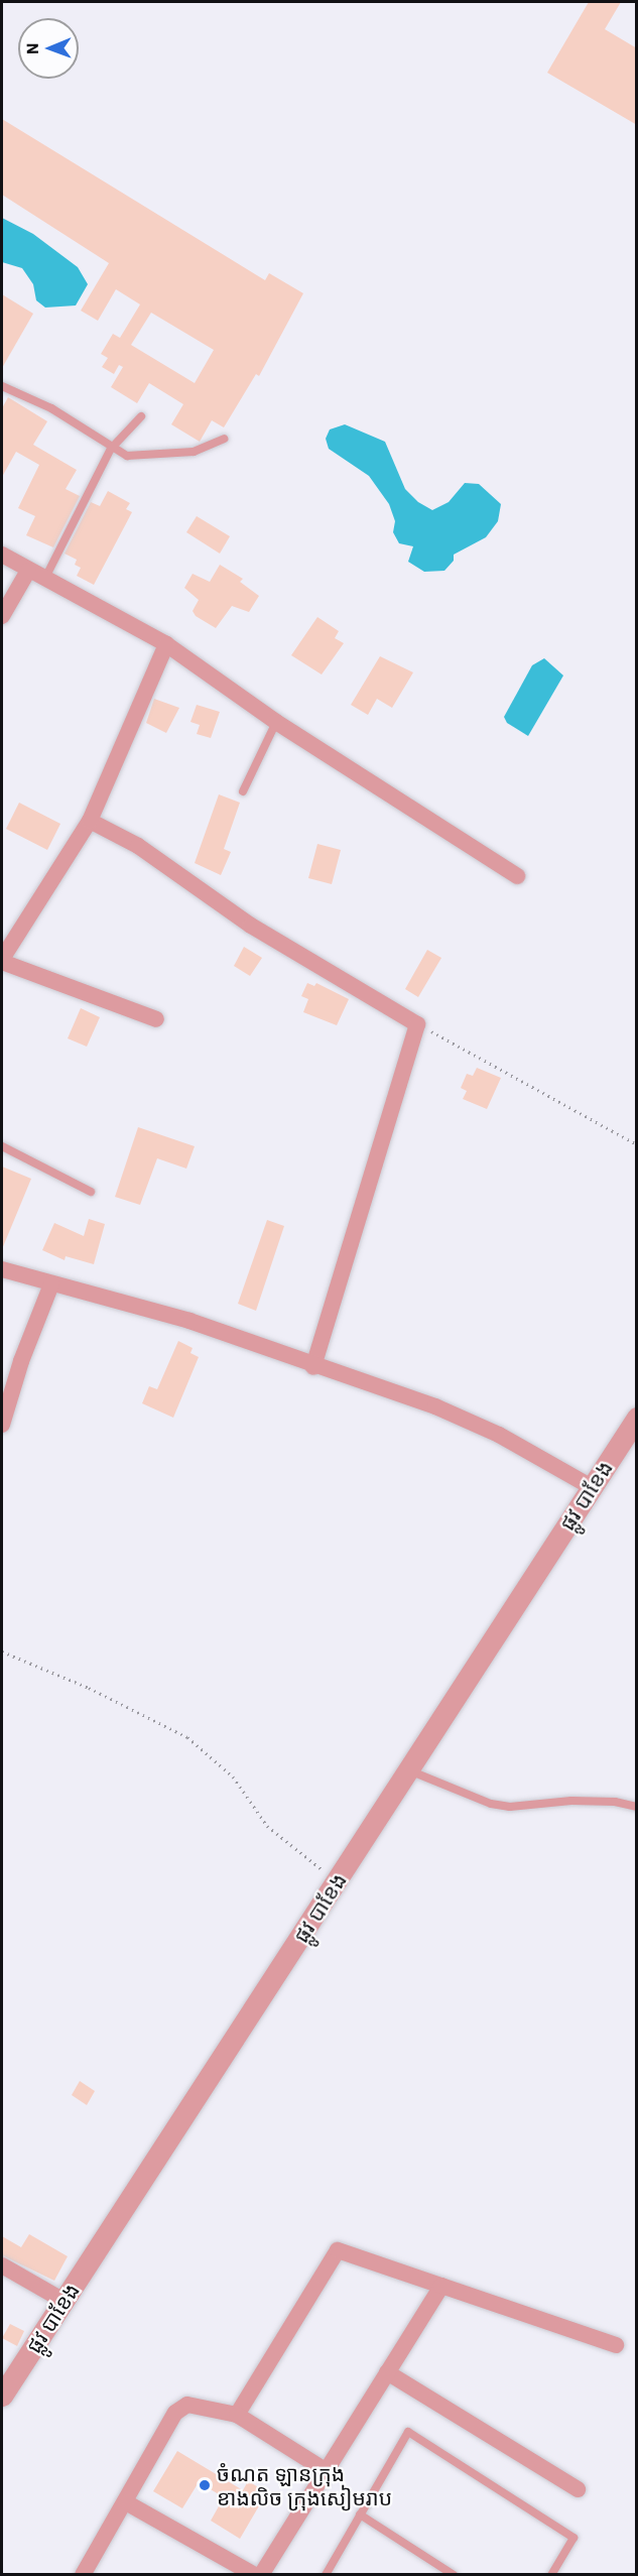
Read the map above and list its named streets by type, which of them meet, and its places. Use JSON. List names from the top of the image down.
{
  "streets": {
    "street": ["ផ្លូវ បាខែង"]
  },
  "places": ["ចំណត ឡានក្រុង ខាងលិច ក្រុងសៀមរាប"],
  "north": "left"
}
